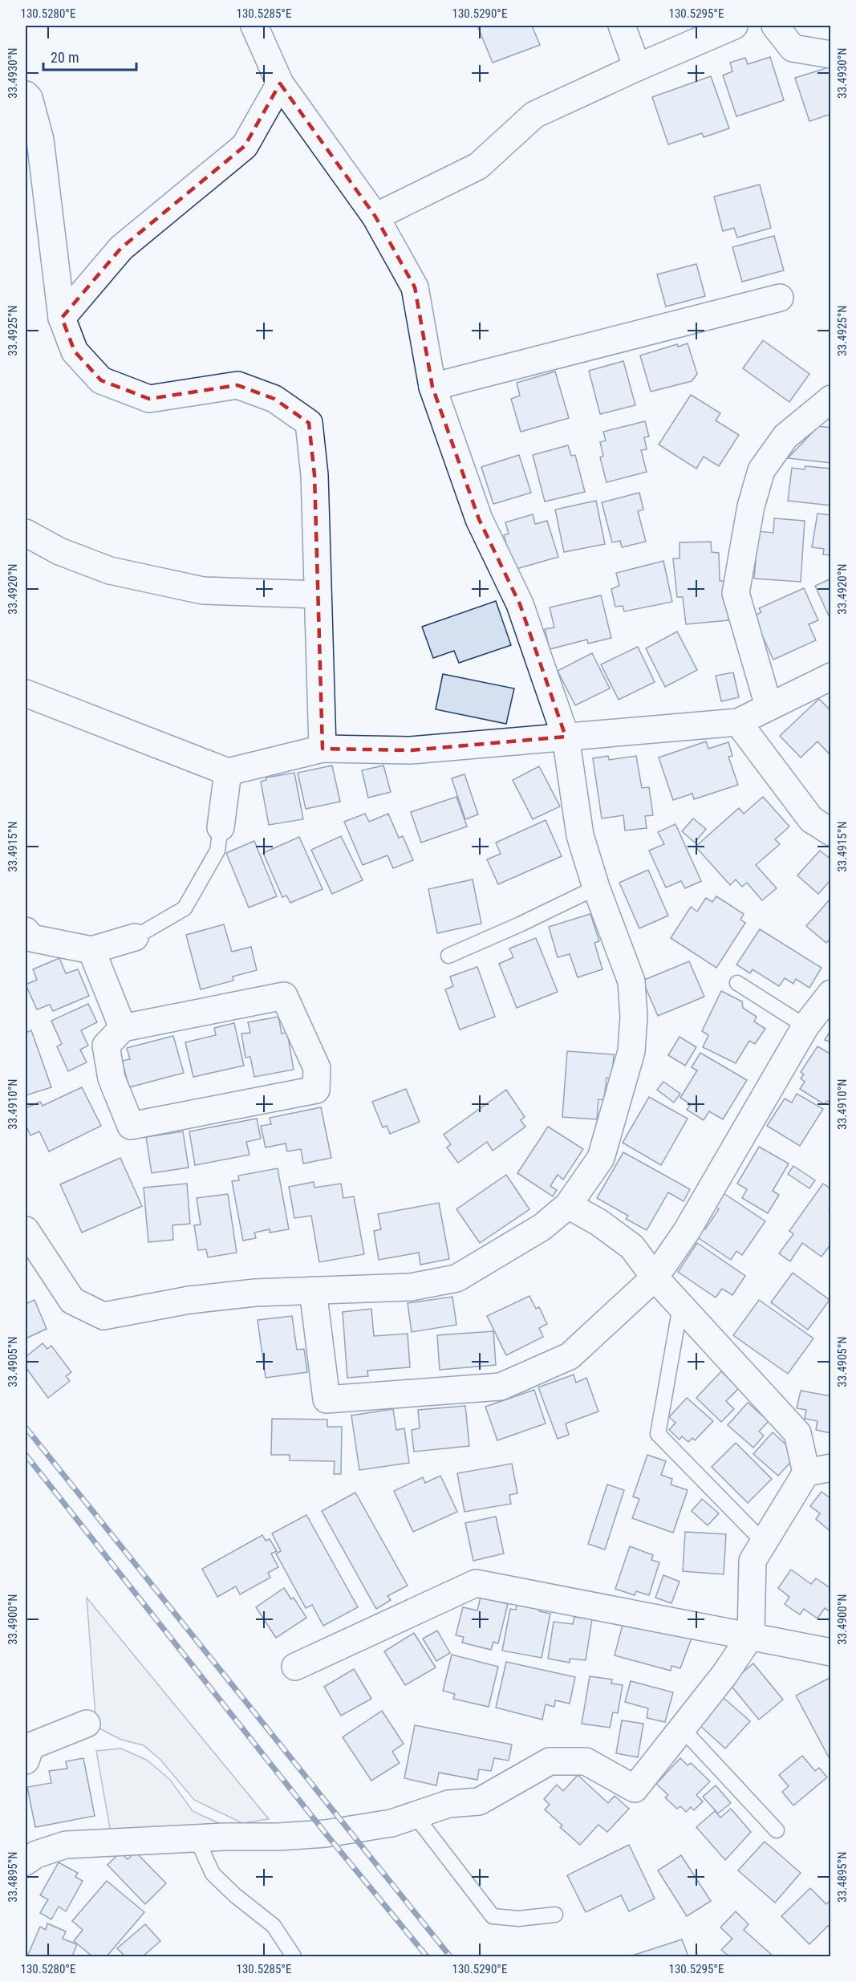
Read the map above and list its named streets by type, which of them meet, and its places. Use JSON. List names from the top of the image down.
{
  "scale_bar": "20 m",
  "coordinates": [
    "130.5280°E",
    "130.5285°E",
    "130.5290°E",
    "130.5295°E",
    "33.4930°N",
    "33.4925°N",
    "33.4920°N",
    "33.4915°N",
    "33.4910°N",
    "33.4905°N",
    "33.4900°N",
    "33.4895°N"
  ]
}
